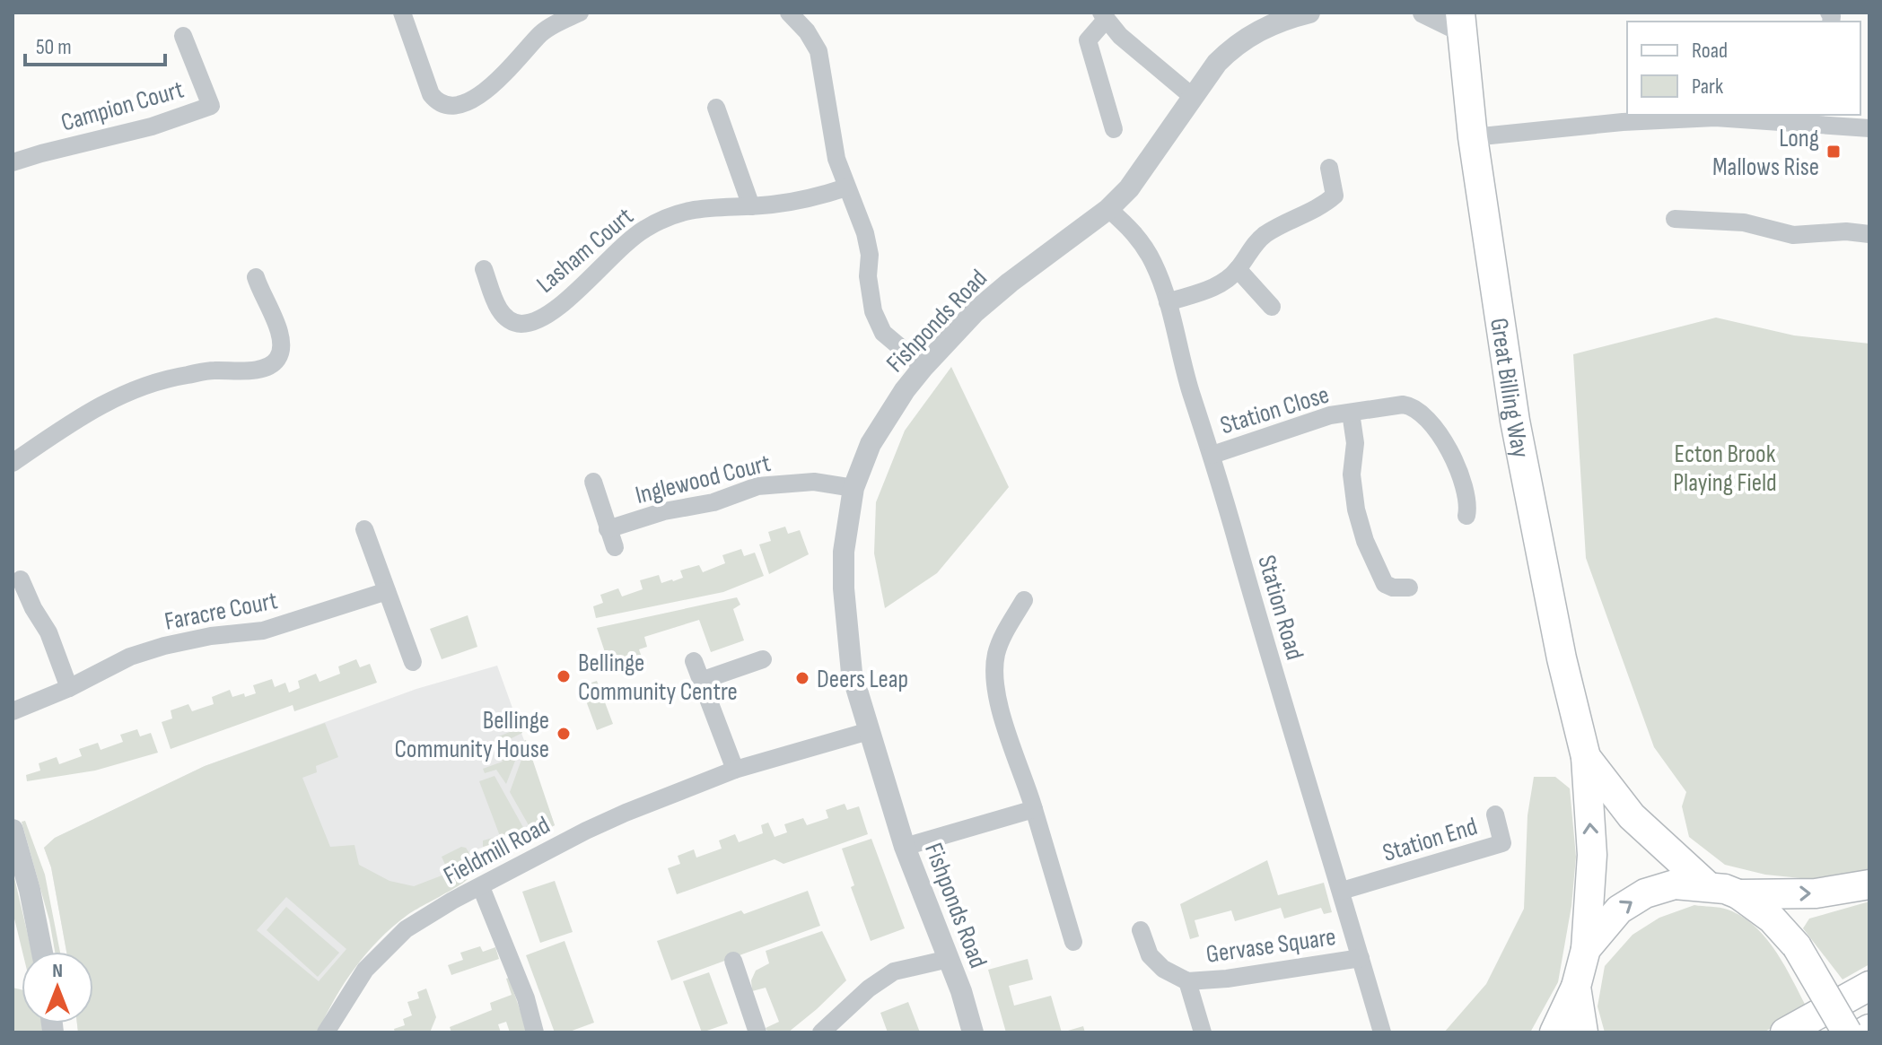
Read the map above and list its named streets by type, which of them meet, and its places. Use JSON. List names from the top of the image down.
{
  "streets": {
    "main road": ["Great Billing Way"],
    "street": [
      "Campion Court",
      "Lasham Court",
      "Fishponds Road",
      "Station Close",
      "Inglewood Court",
      "Station Road",
      "Faracre Court",
      "Station End",
      "Fieldmill Road",
      "Gervase Square"
    ]
  },
  "crossings": [
    ["Fishponds Road", "Inglewood Court"],
    ["Fishponds Road", "Station Road"],
    ["Fishponds Road", "Fieldmill Road"],
    ["Station Close", "Station Road"],
    ["Station Road", "Station End"],
    ["Station Road", "Gervase Square"]
  ],
  "parks": ["Ecton Brook Playing Field"],
  "places": {
    "transit": ["Long Mallows Rise"],
    "other": ["Bellinge Community Centre", "Deers Leap", "Bellinge Community House"]
  },
  "legend": ["Road", "Park"],
  "scale_bar": "50 m",
  "north": "top"
}
